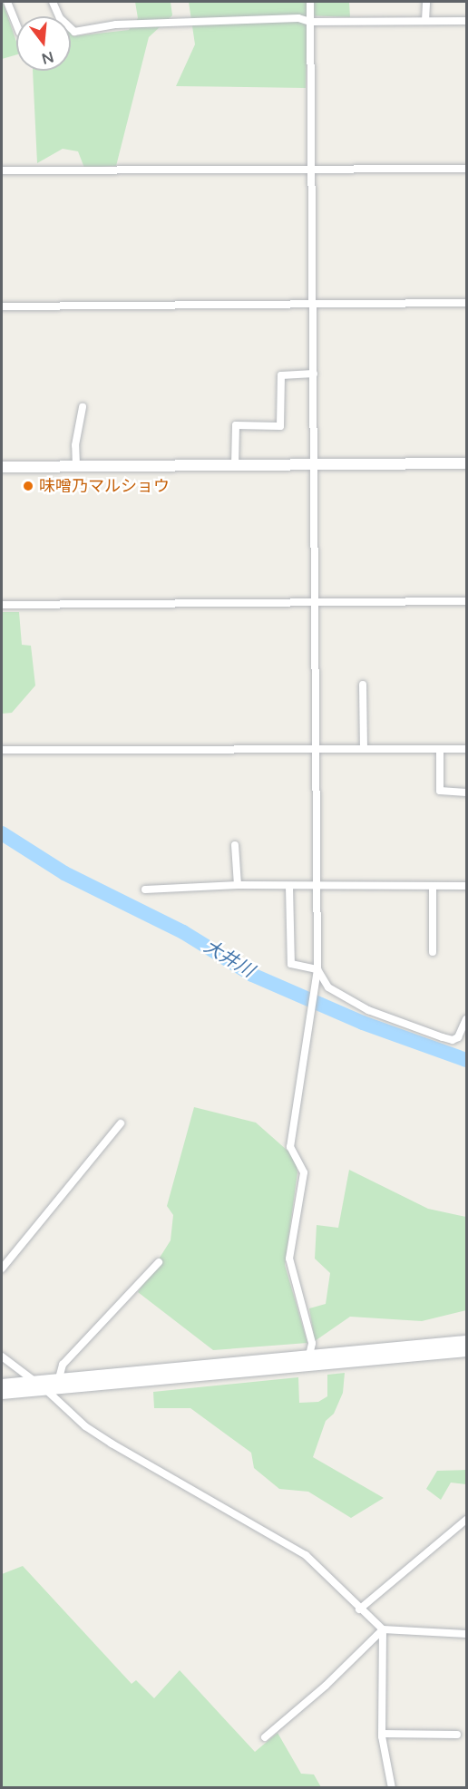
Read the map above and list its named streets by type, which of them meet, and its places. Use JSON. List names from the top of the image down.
{
  "water": ["大井川"],
  "places": ["味噌乃マルショウ"],
  "north": "bottom"
}
